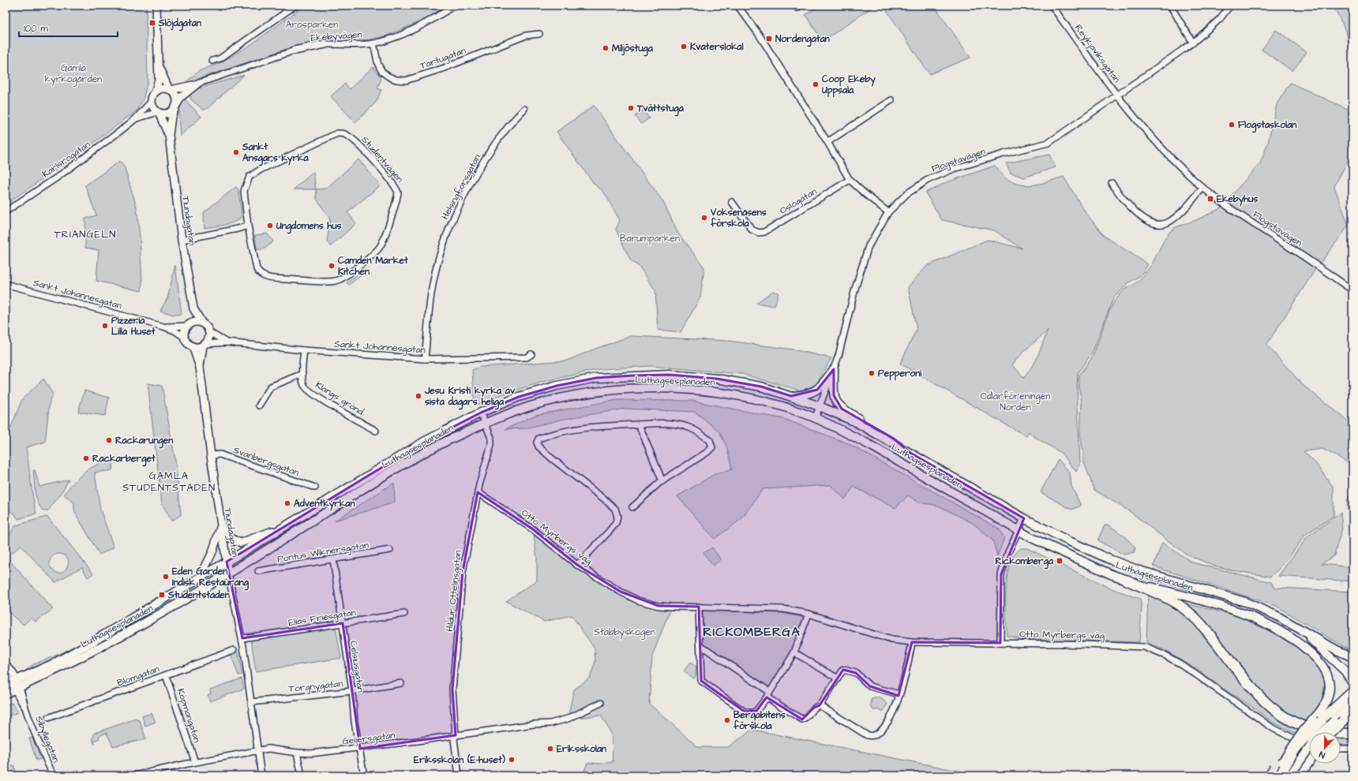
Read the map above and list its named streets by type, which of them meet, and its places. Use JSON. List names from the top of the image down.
{
  "streets": {
    "main road": ["Luthagsesplanaden"],
    "street": [
      "Ekebyvägen",
      "Reykjaviksgatan",
      "Tartugatan",
      "Karlsrogatan",
      "Studentvägen",
      "Flogstavägen",
      "Helsingforsgatan",
      "Oslogatan",
      "Tiundagatan",
      "Sankt Johannesgatan",
      "Klangs gränd",
      "Svanbergsgatan",
      "Otto Myrbergs väg",
      "Pontus Wiknersgatan",
      "Hildur Ottelinsgatan",
      "Elias Friesgatan",
      "Celsiusgatan",
      "Blomgatan",
      "Torgnygatan",
      "Köpmangatan",
      "Geijersgatan",
      "Sibyllegatan"
    ]
  },
  "crossings": [
    ["Ekebyvägen", "Tartugatan"],
    ["Ekebyvägen", "Karlsrogatan"],
    ["Ekebyvägen", "Tiundagatan"],
    ["Reykjaviksgatan", "Flogstavägen"],
    ["Karlsrogatan", "Tiundagatan"],
    ["Flogstavägen", "Luthagsesplanaden"],
    ["Helsingforsgatan", "Sankt Johannesgatan"],
    ["Tiundagatan", "Sankt Johannesgatan"],
    ["Tiundagatan", "Luthagsesplanaden"],
    ["Tiundagatan", "Svanbergsgatan"],
    ["Tiundagatan", "Elias Friesgatan"],
    ["Tiundagatan", "Torgnygatan"],
    ["Tiundagatan", "Geijersgatan"],
    ["Sankt Johannesgatan", "Klangs gränd"],
    ["Luthagsesplanaden", "Hildur Ottelinsgatan"],
    ["Luthagsesplanaden", "Sibyllegatan"],
    ["Otto Myrbergs väg", "Hildur Ottelinsgatan"],
    ["Pontus Wiknersgatan", "Celsiusgatan"],
    ["Hildur Ottelinsgatan", "Geijersgatan"],
    ["Elias Friesgatan", "Celsiusgatan"],
    ["Celsiusgatan", "Torgnygatan"],
    ["Celsiusgatan", "Geijersgatan"],
    ["Blomgatan", "Köpmangatan"],
    ["Köpmangatan", "Geijersgatan"]
  ],
  "districts": ["TRIANGELN", "GAMLA STUDENTSTADEN", "RICKOMBERGA"],
  "parks": [
    "Arosparken",
    "Gamla kyrkogården",
    "Bärumparken",
    "Odlarföreningen Norden",
    "Stabbyskogen"
  ],
  "places": {
    "transit": [
      "Slöjdgatan",
      "Nordengatan",
      "Ekebyhus",
      "Rickomberga",
      "Studentstaden"
    ],
    "other": [
      "Kvaterslokal",
      "Miljöstuga",
      "Coop Ekeby Uppsala",
      "Tvättstuga",
      "Flogstaskolan",
      "Sankt Ansgars kyrka",
      "Voksenåsens förskola",
      "Ungdomens hus",
      "Camden Market Kitchen",
      "Pizzeria Lilla Huset",
      "Pepperoni",
      "Jesu Kristi kyrka av sista dagars heliga",
      "Rackarungen",
      "Rackarberget",
      "Adventkyrkan",
      "Eden Garden Indisk Restaurang",
      "Bergabitens förskola",
      "Eriksskolan",
      "Eriksskolan (E-huset)"
    ]
  },
  "scale_bar": "100 m",
  "north": "bottom"
}
